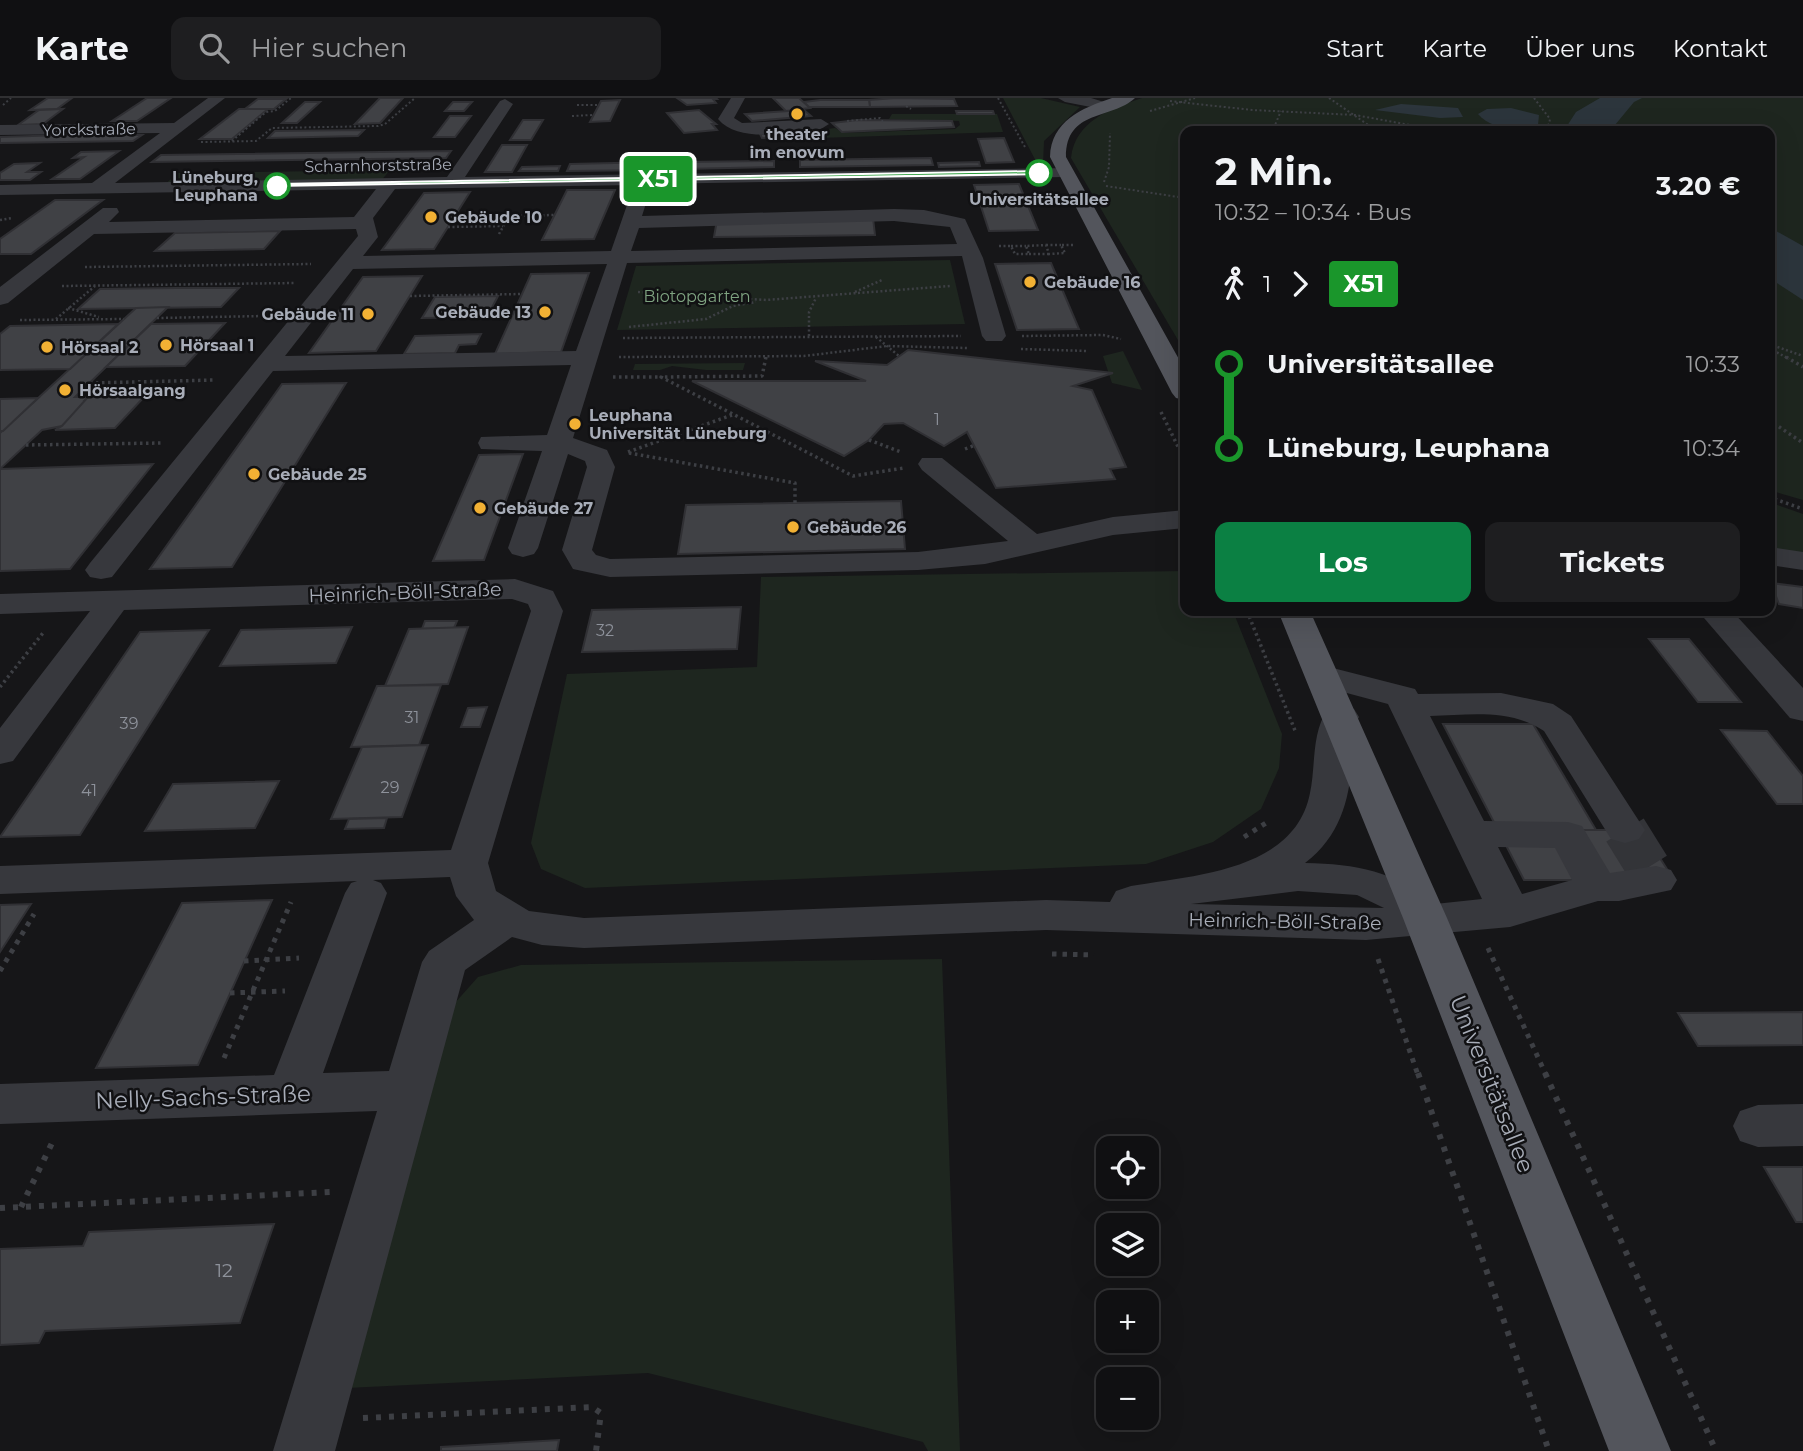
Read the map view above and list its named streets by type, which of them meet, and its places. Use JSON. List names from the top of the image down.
{
  "streets": {
    "main road": ["Universitätsallee"],
    "street": [
      "Yorckstraße",
      "Scharnhorststraße",
      "Heinrich-Böll-Straße",
      "Nelly-Sachs-Straße"
    ]
  },
  "crossings": [
    ["Heinrich-Böll-Straße", "Universitätsallee"]
  ],
  "parks": ["Biotopgarten"],
  "places": [
    "theater im enovum",
    "Universitätsallee",
    "Lüneburg, Leuphana",
    "Gebäude 10",
    "Gebäude 16",
    "Gebäude 13",
    "Gebäude 11",
    "Hörsaal 1",
    "Hörsaal 2",
    "Hörsaalgang",
    "Leuphana Universität Lüneburg",
    "Gebäude 25",
    "Gebäude 27",
    "Gebäude 26"
  ],
  "lines": ["bus line X51"],
  "house_numbers": [
    "1",
    "32",
    "31",
    "39",
    "29",
    "41",
    "12"
  ],
  "page": {
    "header": "Karte",
    "search": "Hier suchen",
    "nav": [
      "Start",
      "Karte",
      "Über uns",
      "Kontakt"
    ],
    "on_map": "X51",
    "heading": ["2 Min.", "10:32 – 10:34 · Bus", "3.20 €"],
    "legs": ["1", "X51"],
    "list": [
      {
        "name": "Universitätsallee",
        "value": "10:33"
      },
      {
        "name": "Lüneburg, Leuphana",
        "value": "10:34"
      }
    ],
    "buttons": ["Los", "Tickets"],
    "map_buttons": ["+", "−"]
  }
}
